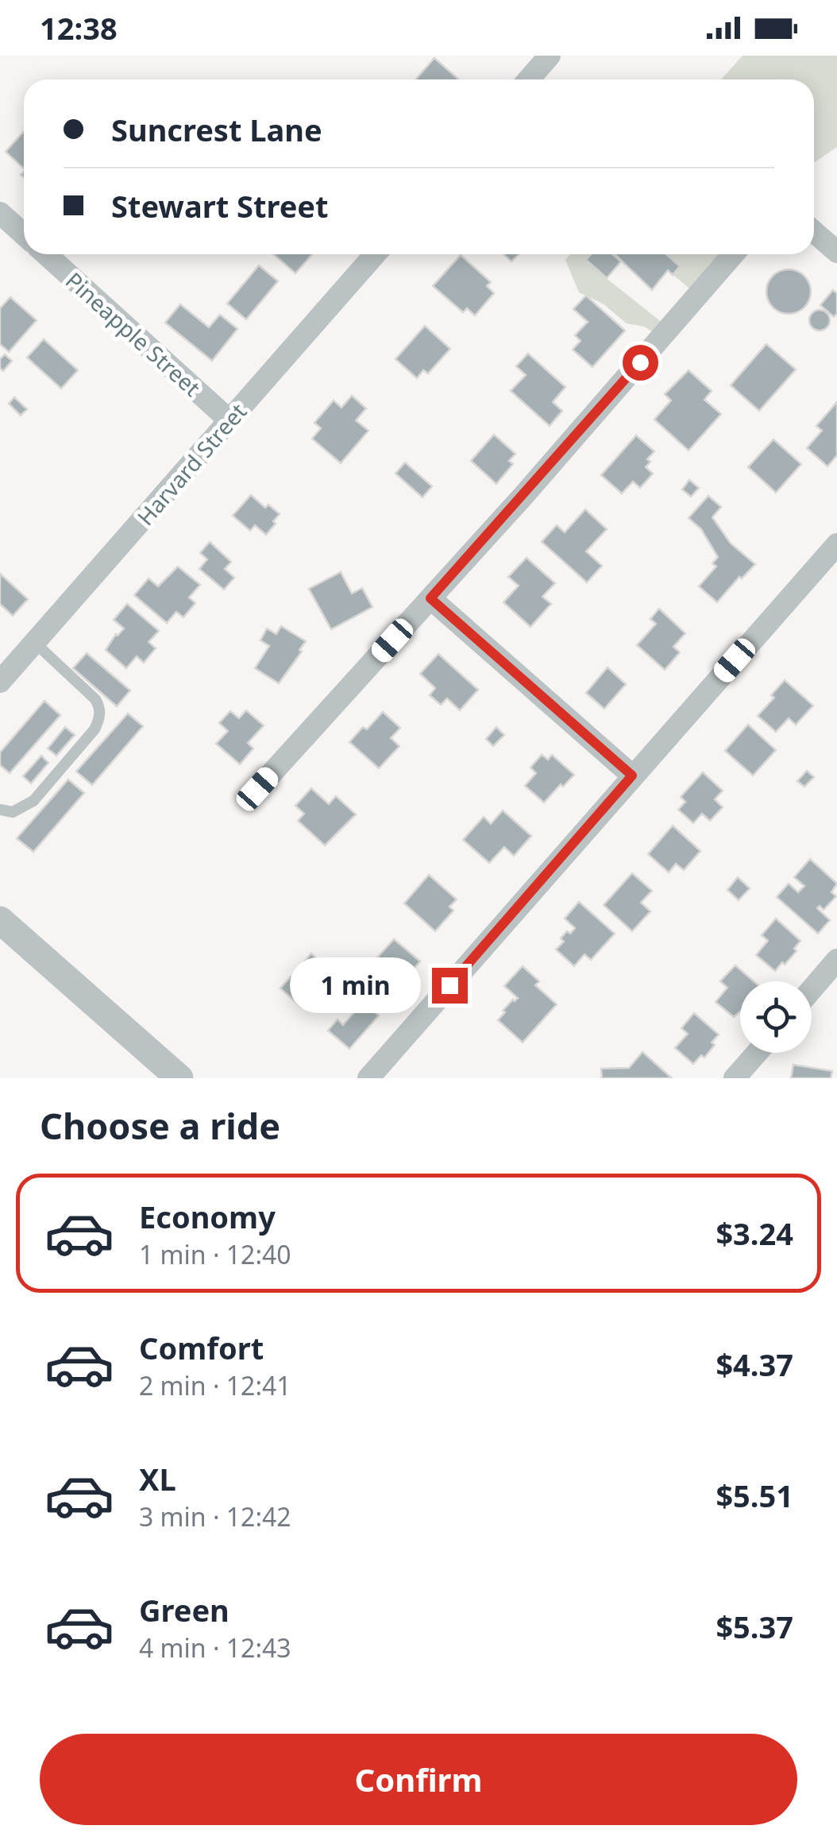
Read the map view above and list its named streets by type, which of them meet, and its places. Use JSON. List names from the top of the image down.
{
  "streets": {
    "street": ["Pineapple Street", "Harvard Street"]
  },
  "crossings": [
    ["Pineapple Street", "Harvard Street"]
  ],
  "page": {
    "status": "12:38",
    "banner": ["Suncrest Lane", "Stewart Street"],
    "bubble": "1 min",
    "heading": "Choose a ride",
    "list": [
      {
        "name": "Economy",
        "note": "1 min · 12:40",
        "value": "$3.24"
      },
      {
        "name": "Comfort",
        "note": "2 min · 12:41",
        "value": "$4.37"
      },
      {
        "name": "XL",
        "note": "3 min · 12:42",
        "value": "$5.51"
      },
      {
        "name": "Green",
        "note": "4 min · 12:43",
        "value": "$5.37"
      }
    ],
    "buttons": "Confirm"
  }
}
